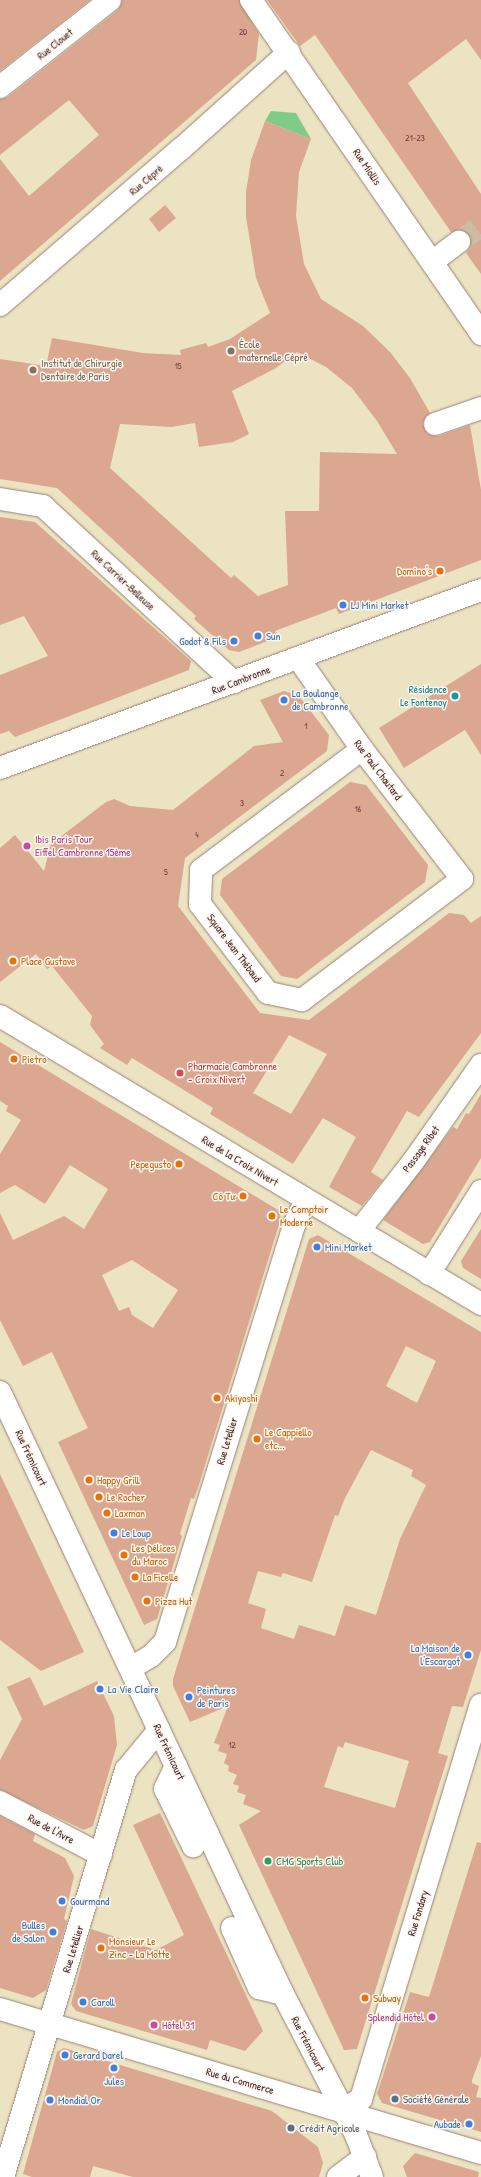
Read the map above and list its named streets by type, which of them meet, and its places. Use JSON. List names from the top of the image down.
{
  "streets": {
    "street": [
      "Rue Clouet",
      "Rue Miollis",
      "Rue Cépré",
      "Rue Carrier-Belleuse",
      "Rue Cambronne",
      "Rue Paul Chautard",
      "Square Jean Thébaud",
      "Passage Ribet",
      "Rue de la Croix Nivert",
      "Rue Letellier",
      "Rue Frémicourt",
      "Rue de l'Avre",
      "Rue Fondary",
      "Rue du Commerce"
    ]
  },
  "crossings": [
    ["Rue Miollis", "Rue Cépré"],
    ["Rue Carrier-Belleuse", "Rue Cambronne"],
    ["Rue Cambronne", "Rue Paul Chautard"],
    ["Rue Paul Chautard", "Square Jean Thébaud"],
    ["Passage Ribet", "Rue de la Croix Nivert"],
    ["Rue de la Croix Nivert", "Rue Letellier"],
    ["Rue Letellier", "Rue Frémicourt"],
    ["Rue Letellier", "Rue de l'Avre"],
    ["Rue Letellier", "Rue du Commerce"],
    ["Rue Frémicourt", "Rue Fondary"],
    ["Rue Frémicourt", "Rue du Commerce"],
    ["Rue Fondary", "Rue du Commerce"]
  ],
  "places": [
    "École maternelle Cépré",
    "Institut de Chirurgie Dentaire de Paris",
    "Domino's",
    "LJ Mini Market",
    "Sun",
    "Godot & Fils",
    "Résidence Le Fontenoy",
    "La Boulange de Cambronne",
    "Ibis Paris Tour Eiffel Cambronne 15ème",
    "Place Gustave",
    "Pietro",
    "Pharmacie Cambronne - Croix Nivert",
    "Pepegusto",
    "Cô Tư",
    "Le Comptoir Moderne",
    "Mini Market",
    "Akiyoshi",
    "Le Cappiello etc...",
    "Happy Grill",
    "Le Rocher",
    "Laxman",
    "Le Loup",
    "Les Délices du Maroc",
    "La Ficelle",
    "Pizza Hut",
    "La Maison de l'Escargot",
    "La Vie Claire",
    "Peintures de Paris",
    "CMG Sports Club",
    "Gourmand",
    "Bulles de Salon",
    "Monsieur Le Zinc - La Motte",
    "Subway",
    "Caroll",
    "Splendid Hôtel",
    "Hôtel 31",
    "Gerard Darel",
    "Jules",
    "Société Générale",
    "Mondial Or",
    "Aubade",
    "Crédit Agricole"
  ],
  "house_numbers": [
    "20",
    "21-23",
    "15",
    "1",
    "2",
    "3",
    "16",
    "4",
    "5",
    "12"
  ]
}
